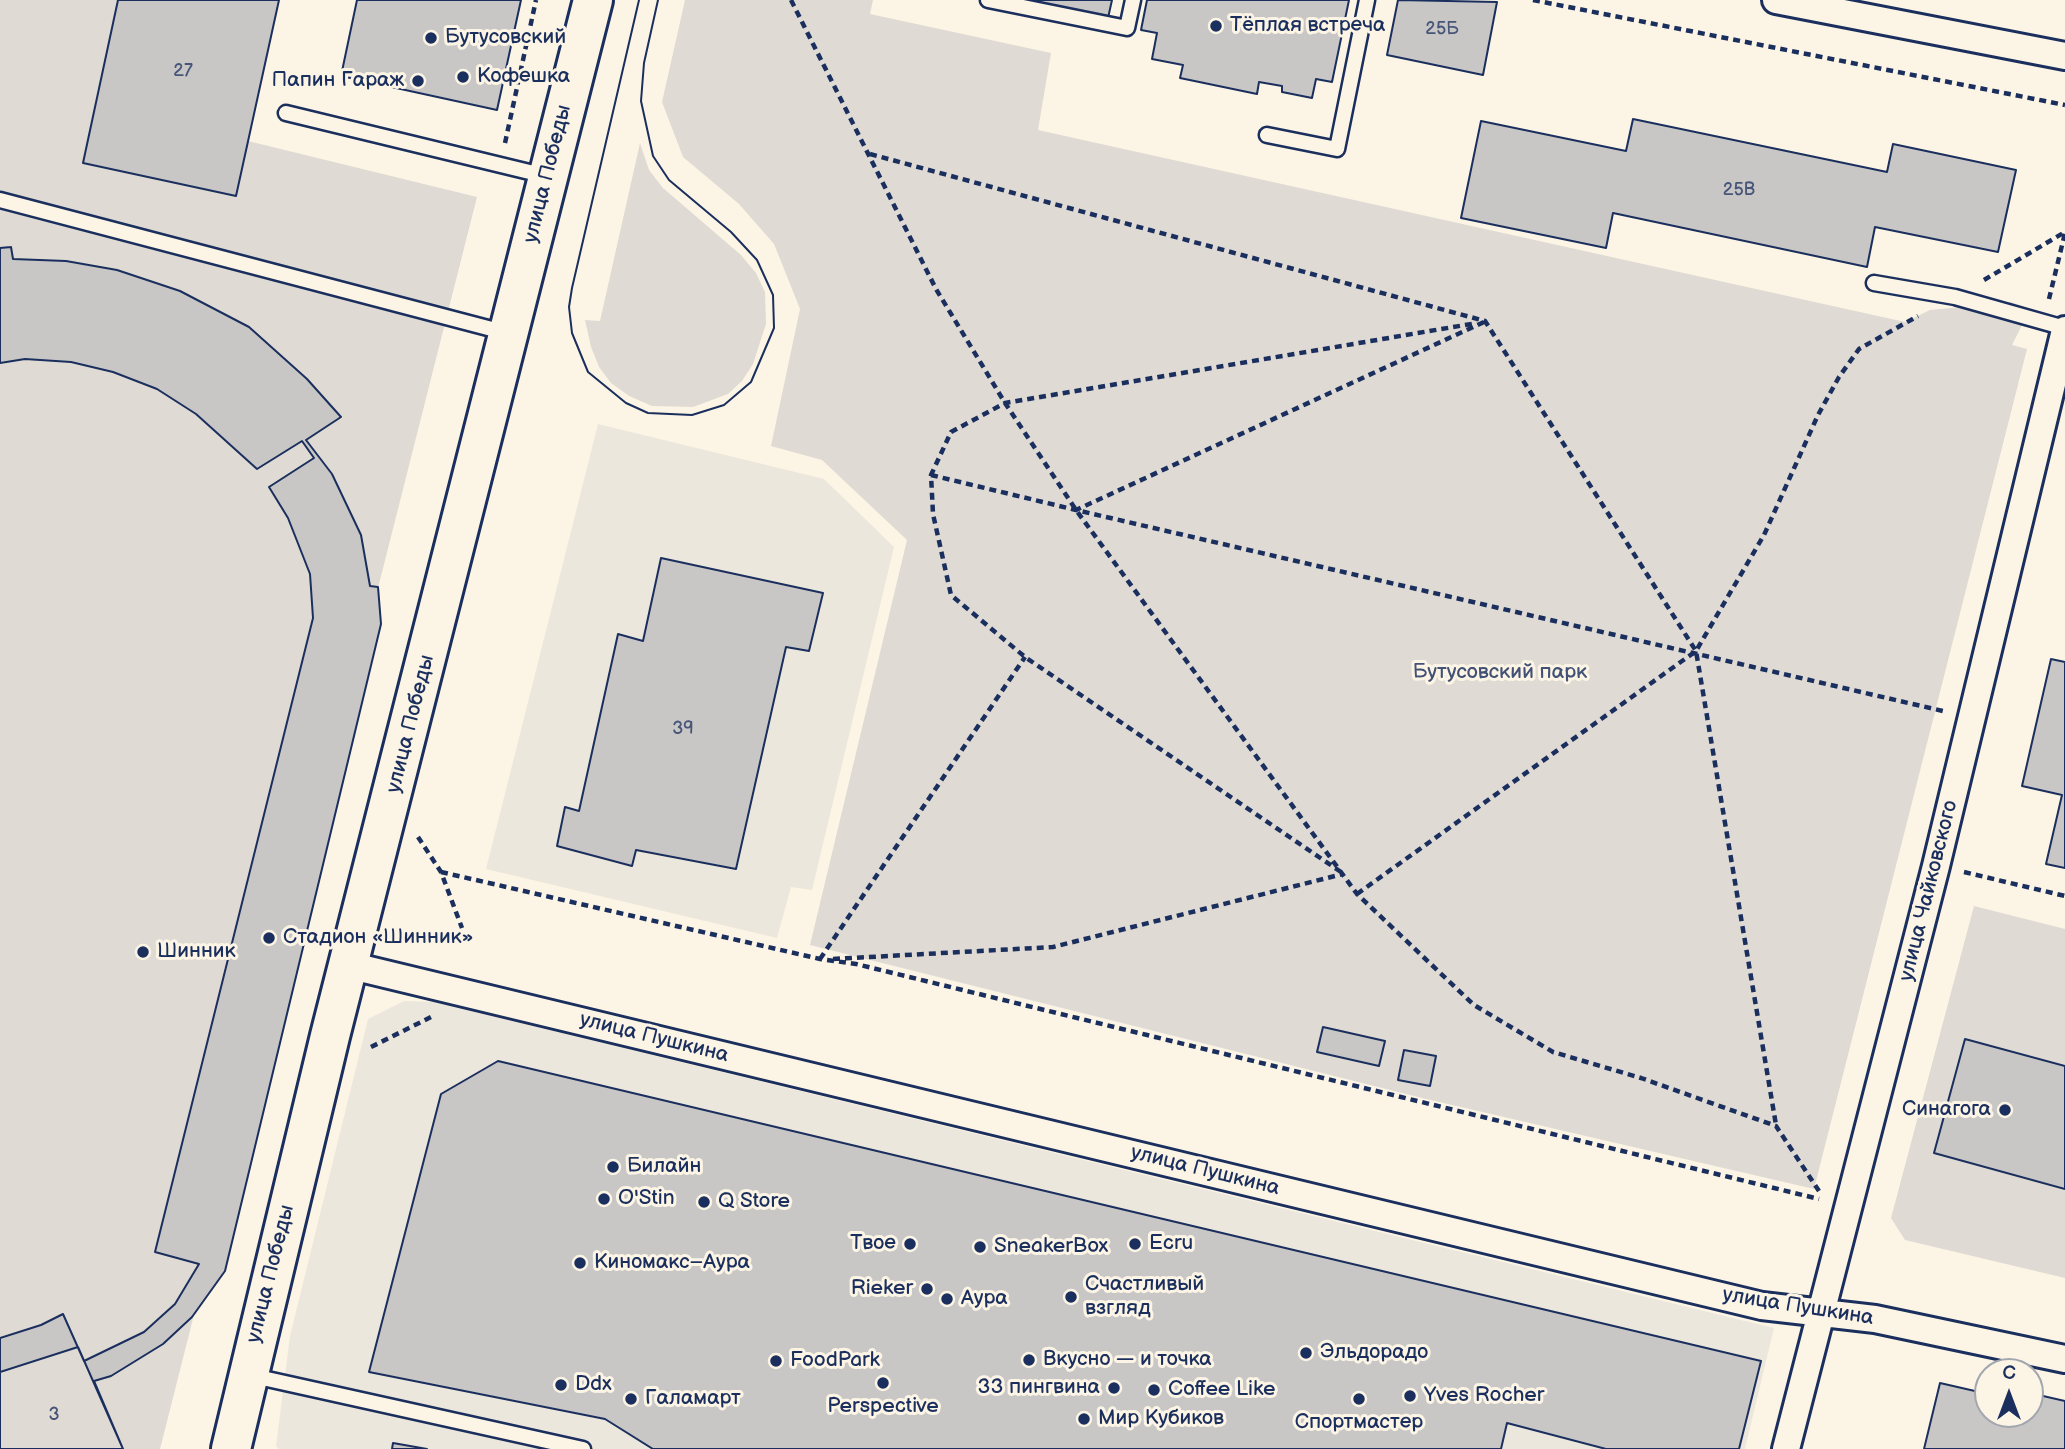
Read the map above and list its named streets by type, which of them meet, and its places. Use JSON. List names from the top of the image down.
{
  "streets": {
    "main road": ["улица Победы"],
    "street": ["улица Чайковского", "улица Пушкина"]
  },
  "crossings": [
    ["улица Победы", "улица Пушкина"],
    ["улица Чайковского", "улица Пушкина"]
  ],
  "parks": ["Бутусовский парк"],
  "places": [
    "Тёплая встреча",
    "Бутусовский",
    "Кофешка",
    "Папин Гараж",
    "Стадион «Шинник»",
    "Шинник",
    "Синагога",
    "Билайн",
    "O'Stin",
    "Q Store",
    "Твое",
    "Ecru",
    "SneakerBox",
    "Киномакс–Аура",
    "Rieker",
    "Счастливый взгляд",
    "Аура",
    "Эльдорадо",
    "Вкусно — и точка",
    "FoodPark",
    "Perspective",
    "Ddx",
    "33 пингвина",
    "Coffee Like",
    "Yves Rocher",
    "Галамарт",
    "Спортмастер",
    "Мир Кубиков"
  ],
  "house_numbers": [
    "25Б",
    "27",
    "25В",
    "39",
    "3"
  ],
  "north": "top"
}
